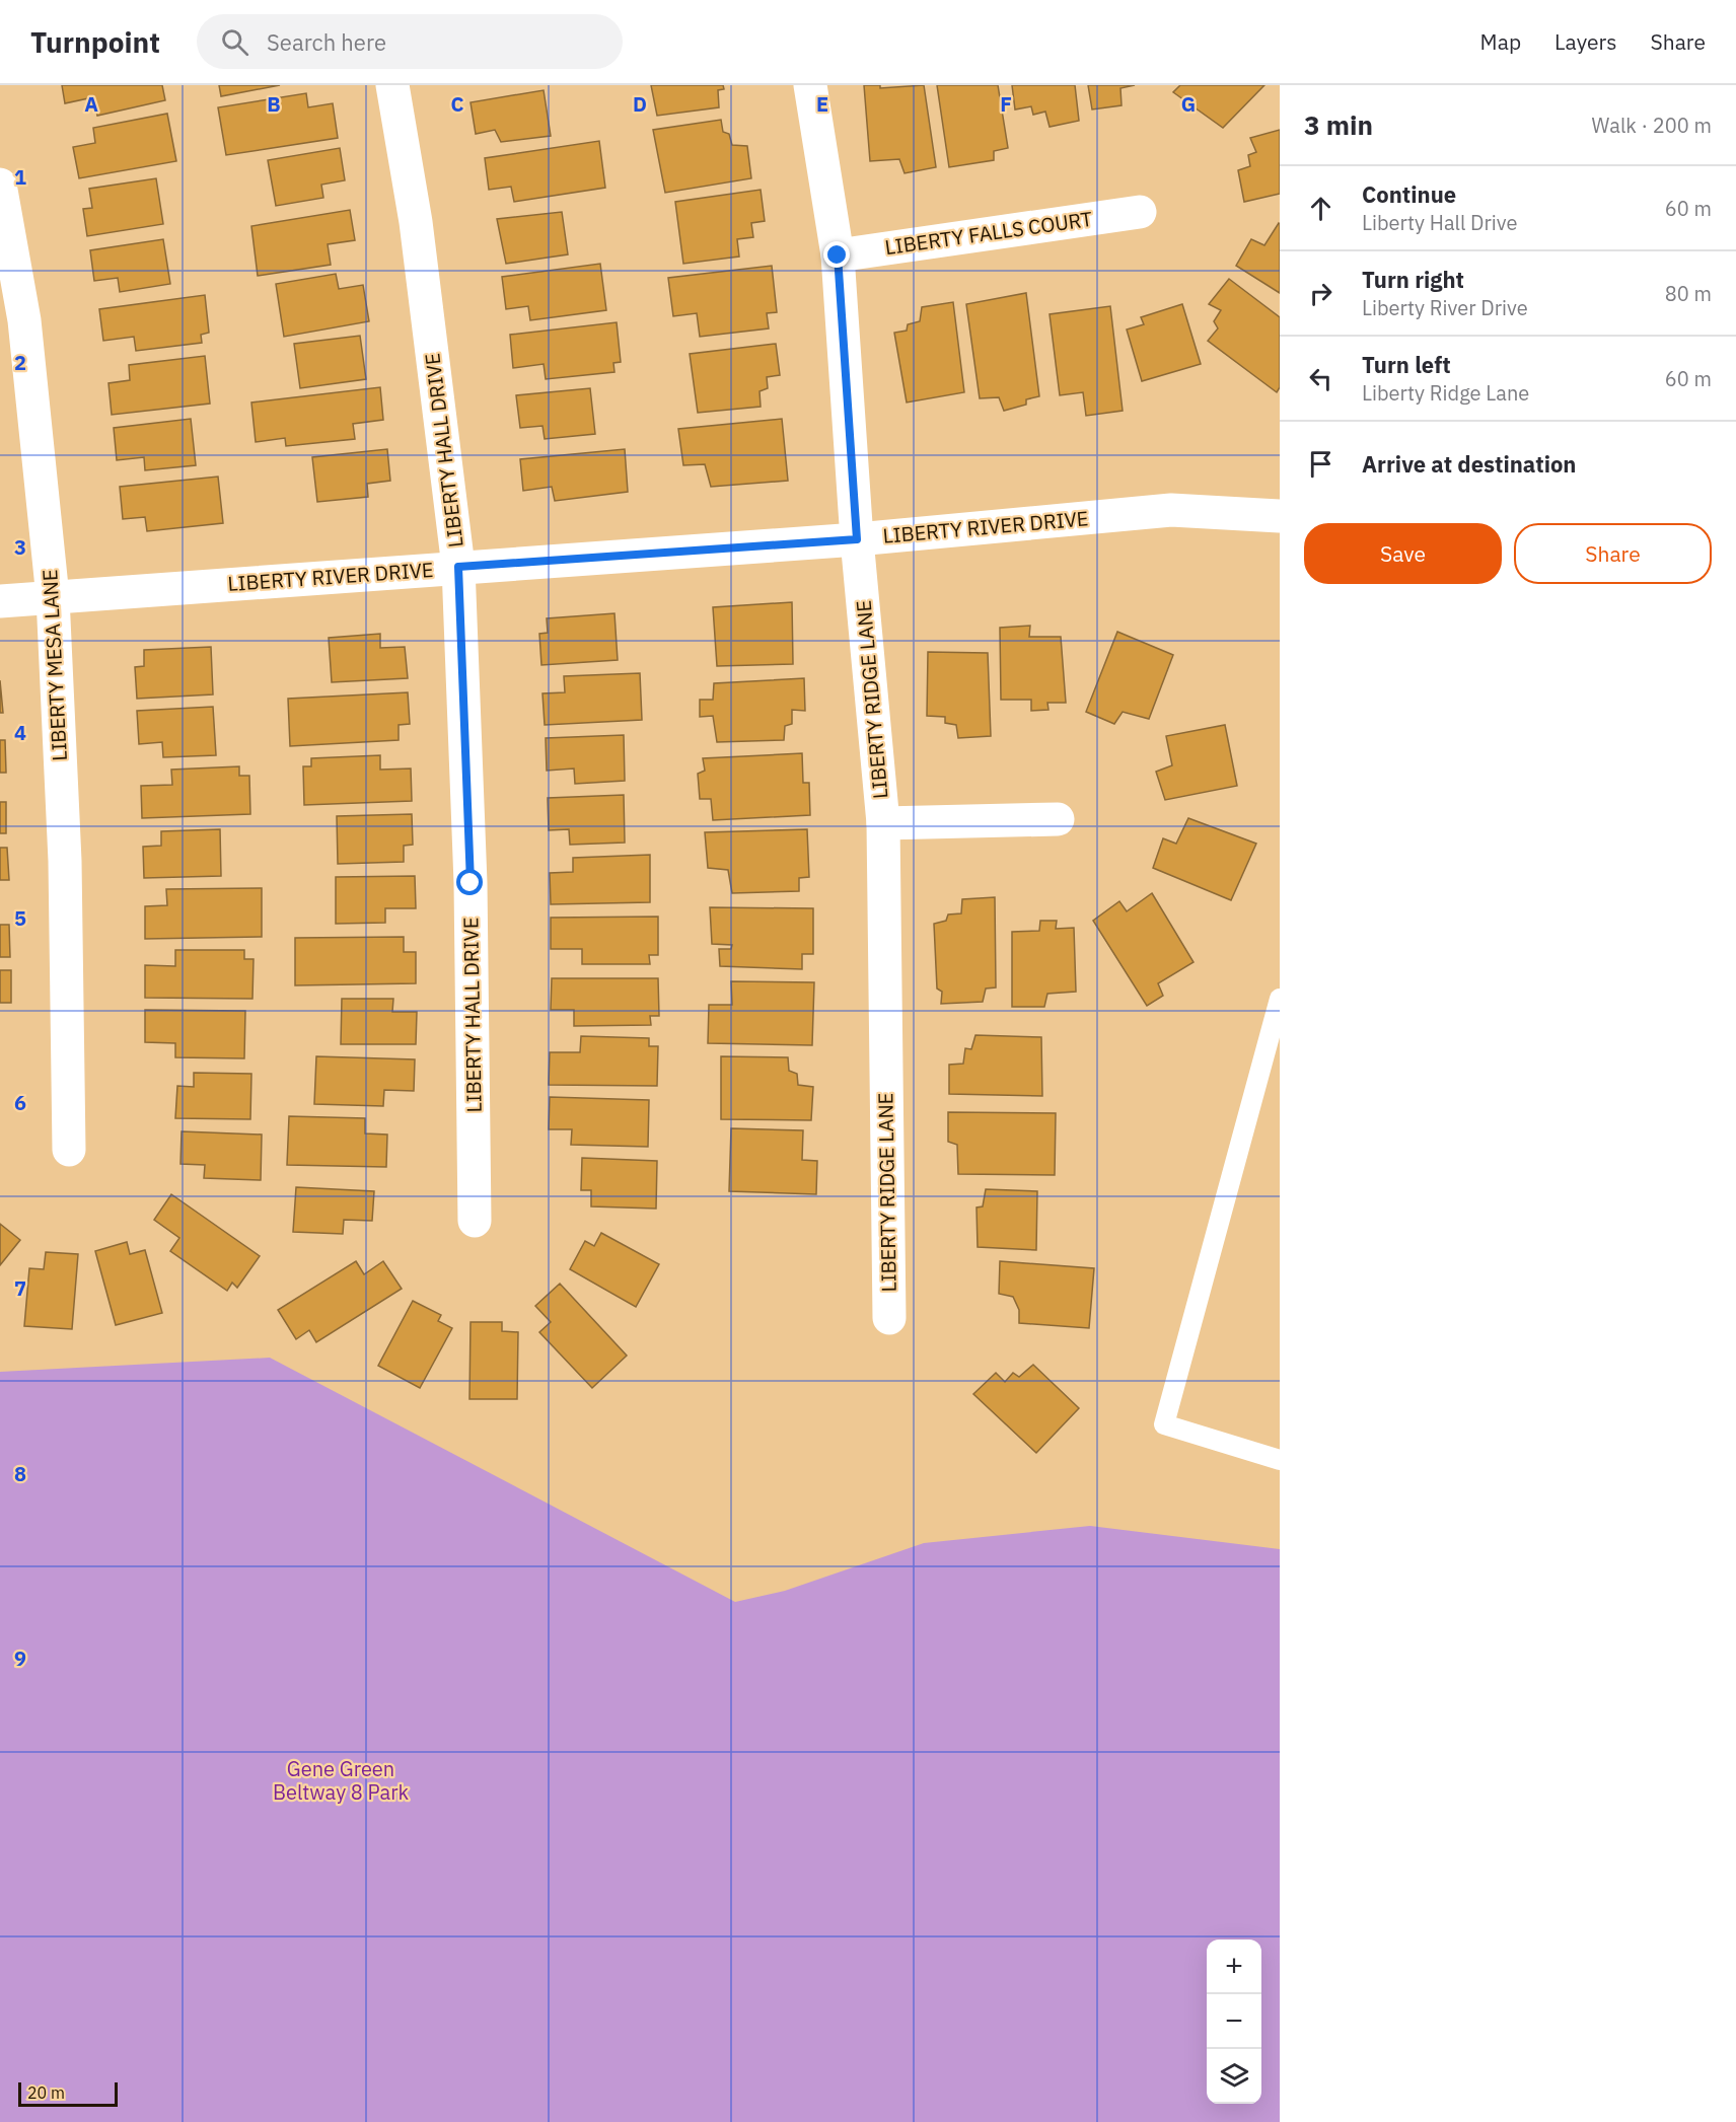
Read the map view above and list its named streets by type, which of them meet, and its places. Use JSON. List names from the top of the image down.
{
  "streets": {
    "street": [
      "LIBERTY FALLS COURT",
      "LIBERTY HALL DRIVE",
      "LIBERTY RIVER DRIVE",
      "LIBERTY MESA LANE",
      "LIBERTY RIDGE LANE"
    ]
  },
  "crossings": [
    ["LIBERTY FALLS COURT", "LIBERTY RIDGE LANE"],
    ["LIBERTY HALL DRIVE", "LIBERTY RIVER DRIVE"],
    ["LIBERTY RIVER DRIVE", "LIBERTY MESA LANE"],
    ["LIBERTY RIVER DRIVE", "LIBERTY RIDGE LANE"]
  ],
  "parks": ["Gene Green Beltway 8 Park"],
  "scale_bar": "20 m",
  "page": {
    "header": "Turnpoint",
    "search": "Search here",
    "nav": ["Map", "Layers", "Share"],
    "heading": ["3 min", "Walk · 200 m"],
    "list": [
      ["Continue", "Liberty Hall Drive", "60 m"],
      ["Turn right", "Liberty River Drive", "80 m"],
      ["Turn left", "Liberty Ridge Lane", "60 m"],
      "Arrive at destination"
    ],
    "buttons": ["Save", "Share"],
    "map_buttons": ["+", "−"],
    "scale": "20 m"
  },
  "grid": {
    "columns": [
      "A",
      "B",
      "C",
      "D",
      "E",
      "F",
      "G"
    ],
    "rows": [
      "1",
      "2",
      "3",
      "4",
      "5",
      "6",
      "7",
      "8",
      "9"
    ]
  }
}
